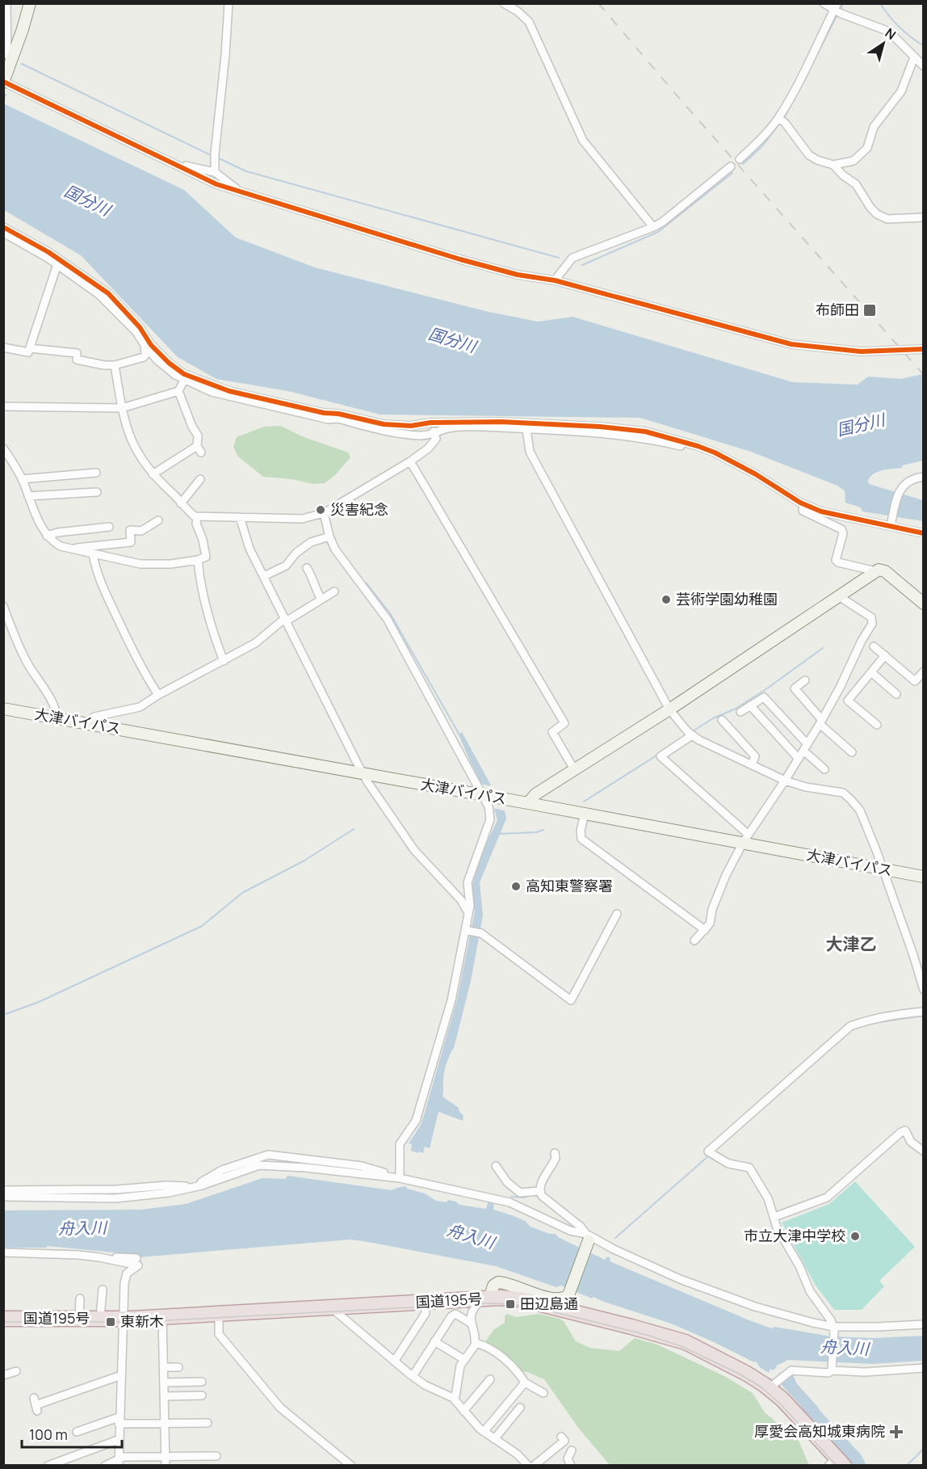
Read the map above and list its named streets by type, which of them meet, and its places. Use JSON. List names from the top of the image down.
{
  "streets": {
    "highway": ["国道195号"],
    "main road": ["大津バイパス"]
  },
  "districts": ["大津乙"],
  "water": ["国分川", "舟入川"],
  "places": {
    "transit": ["布師田", "田辺島通", "東新木"],
    "other": [
      "災害紀念",
      "芸術学園幼稚園",
      "高知東警察署",
      "市立大津中学校"
    ],
    "health": ["厚愛会高知城東病院"]
  },
  "scale_bar": "100 m",
  "north": "top right"
}
